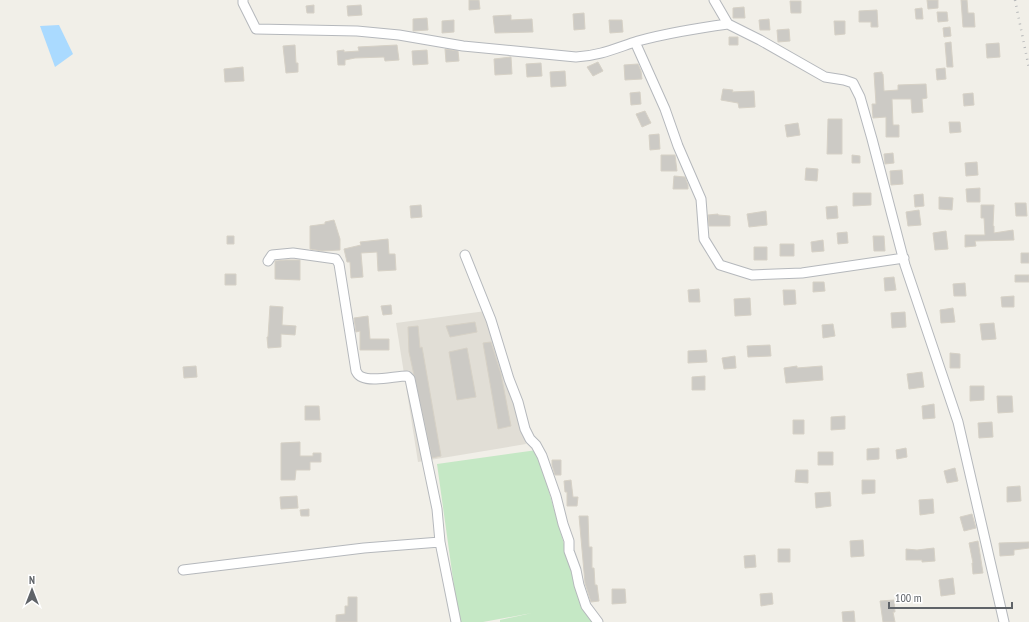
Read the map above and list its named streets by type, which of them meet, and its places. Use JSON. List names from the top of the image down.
{
  "scale_bar": "100 m",
  "north": "top"
}
